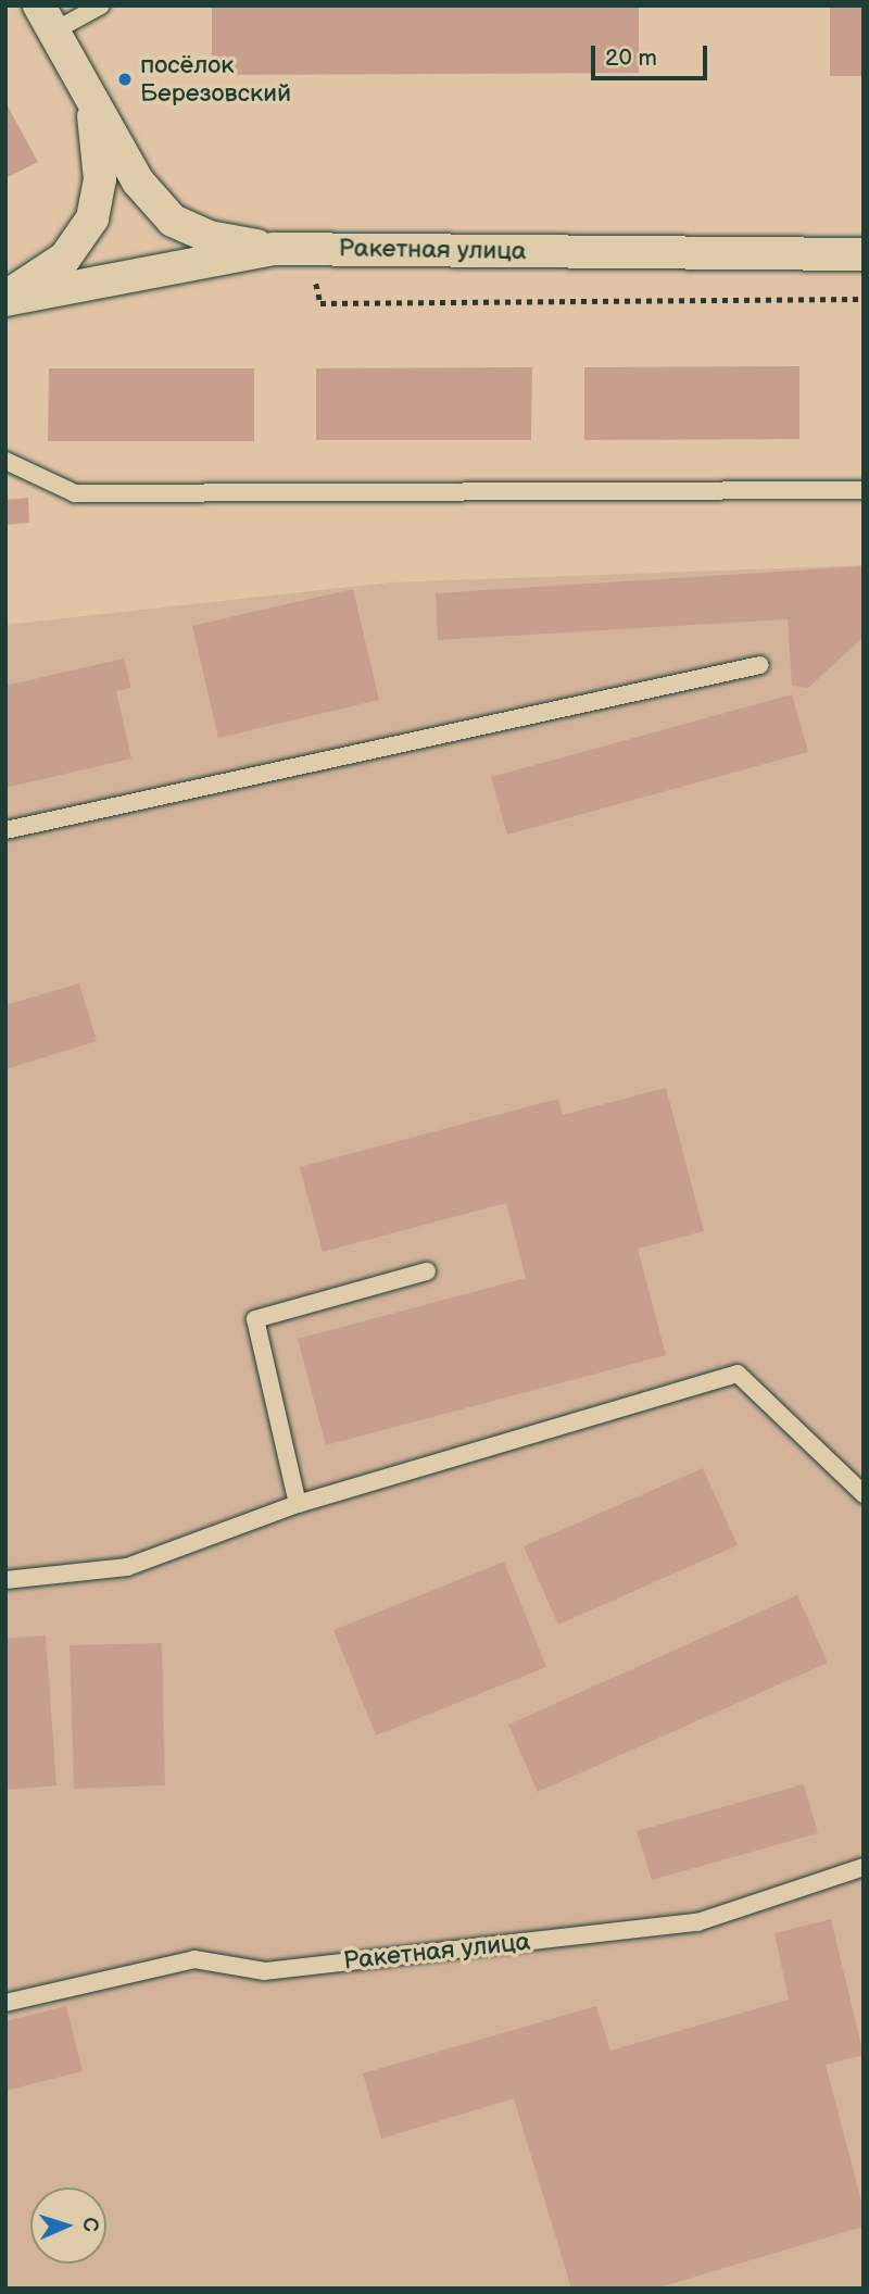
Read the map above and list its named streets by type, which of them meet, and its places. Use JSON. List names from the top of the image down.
{
  "streets": {
    "street": ["Ракетная улица"]
  },
  "places": ["посёлок Березовский"],
  "scale_bar": "20 m",
  "north": "right"
}
